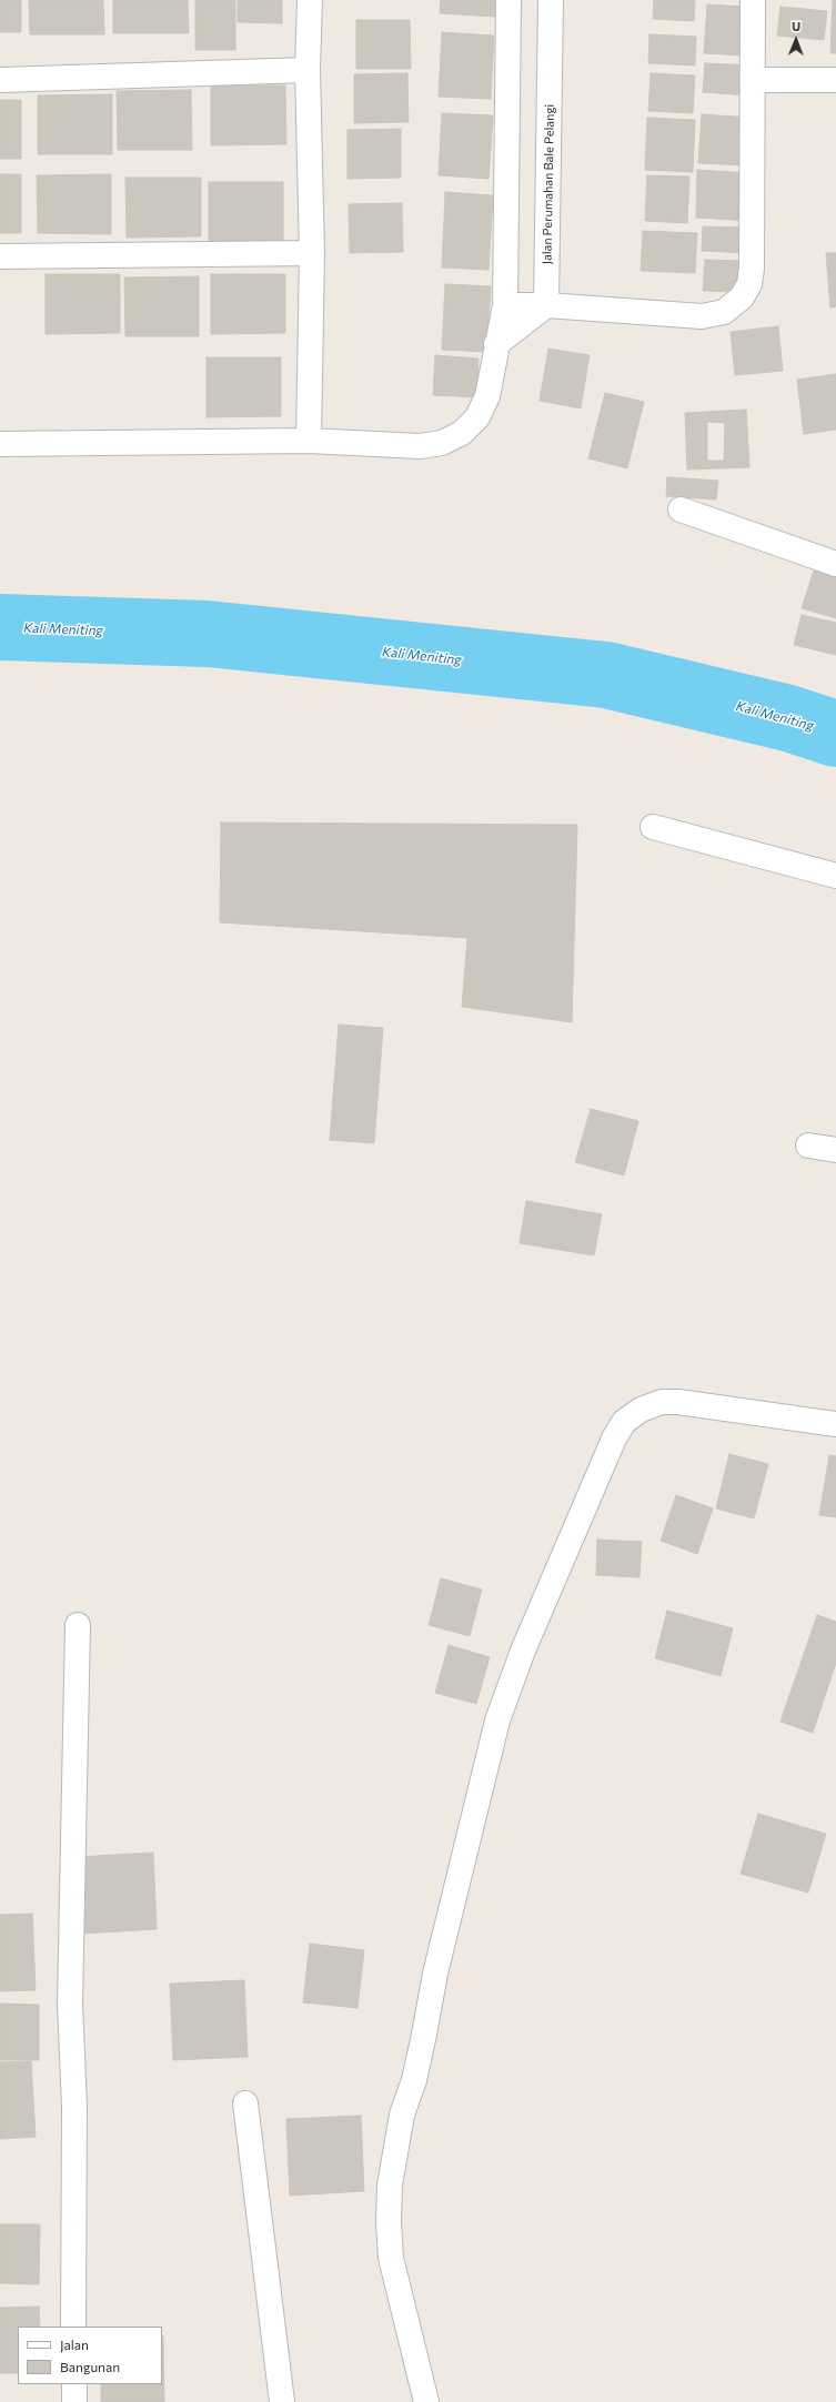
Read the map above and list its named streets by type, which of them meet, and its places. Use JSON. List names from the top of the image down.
{
  "streets": {
    "street": ["Jalan Perumahan Bale Pelangi"]
  },
  "water": ["Kali Meniting"],
  "legend": ["Jalan", "Bangunan"],
  "north": "top"
}
